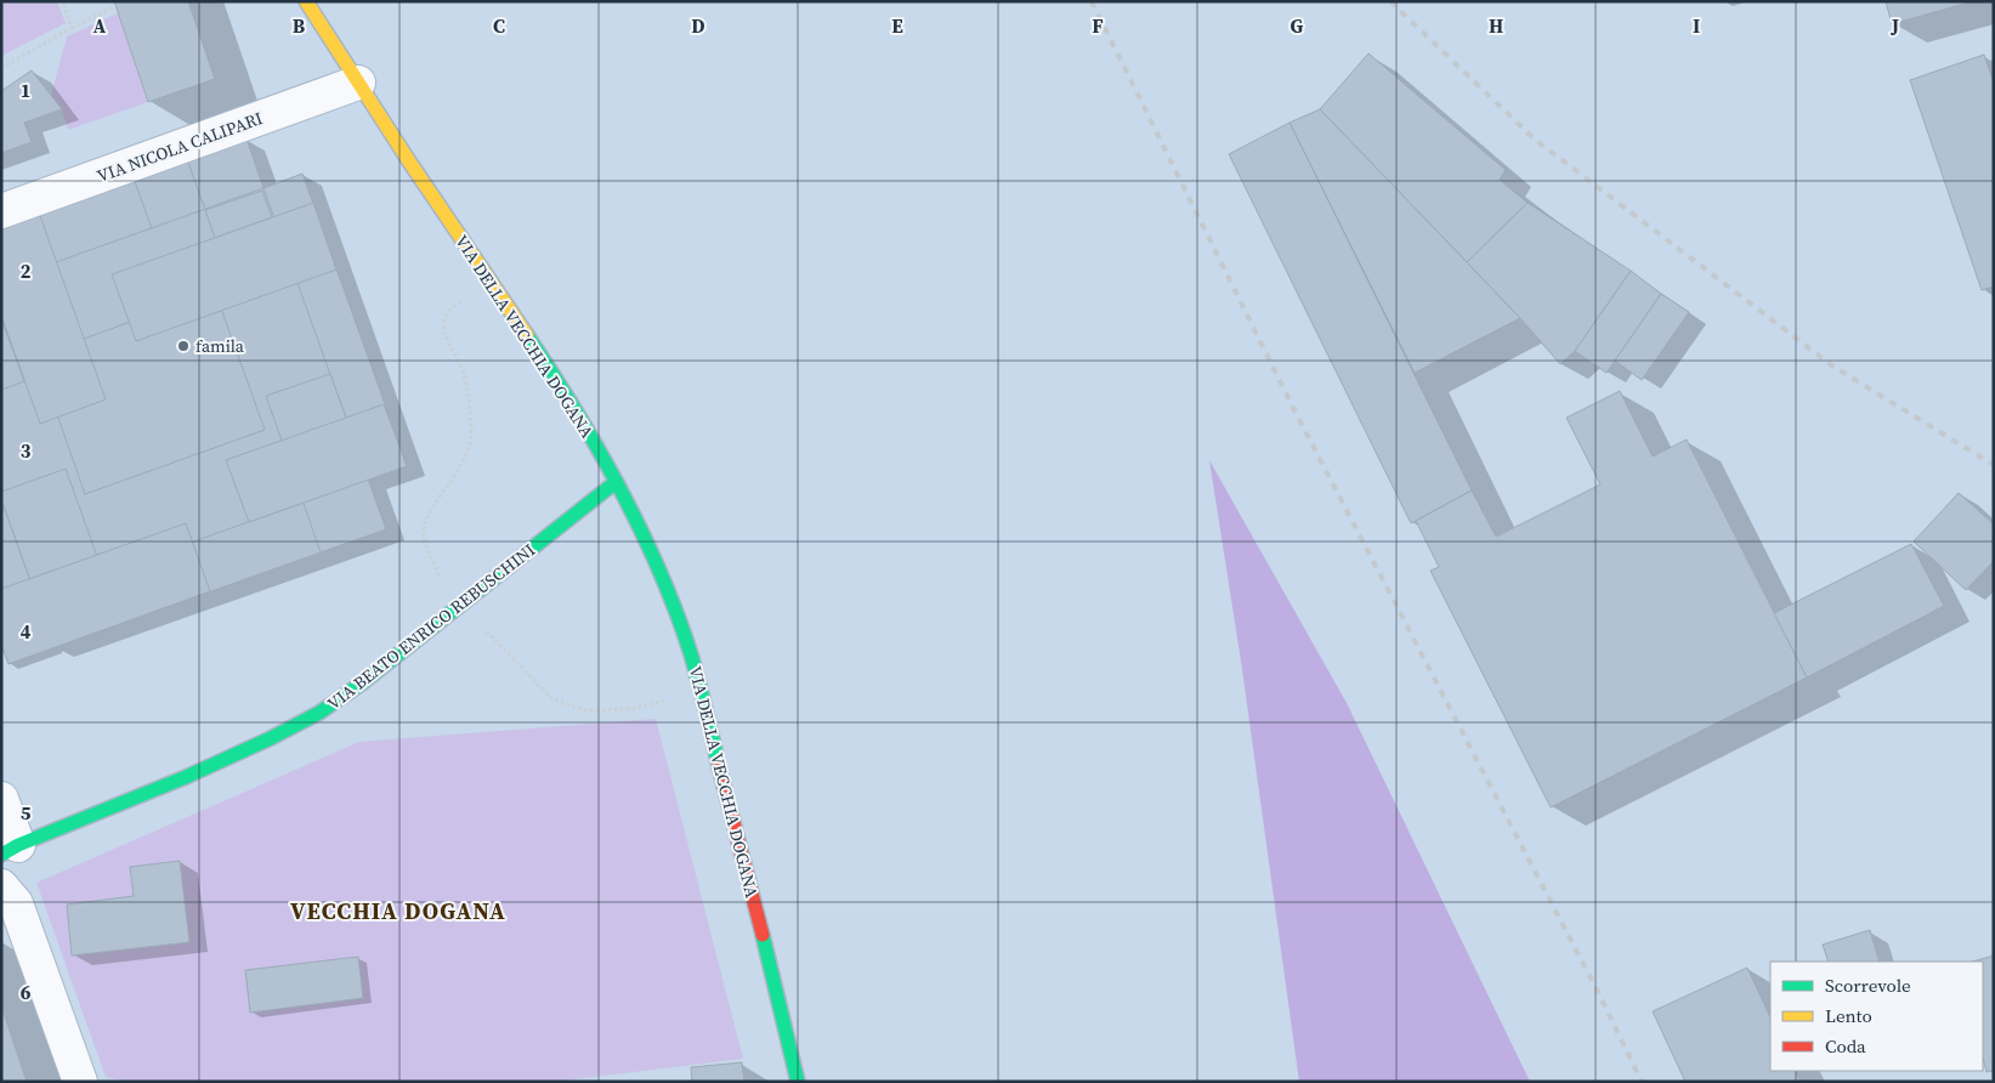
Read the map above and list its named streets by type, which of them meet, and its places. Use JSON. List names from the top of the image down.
{
  "streets": {
    "street": ["VIA NICOLA CALIPARI", "VIA DELLA VECCHIA DOGANA", "VIA BEATO ENRICO REBUSCHINI"]
  },
  "crossings": [
    ["VIA NICOLA CALIPARI", "VIA DELLA VECCHIA DOGANA"],
    ["VIA DELLA VECCHIA DOGANA", "VIA BEATO ENRICO REBUSCHINI"]
  ],
  "districts": ["VECCHIA DOGANA"],
  "places": ["famila"],
  "legend": ["Scorrevole", "Lento", "Coda"],
  "grid": {
    "columns": [
      "A",
      "B",
      "C",
      "D",
      "E",
      "F",
      "G",
      "H",
      "I",
      "J"
    ],
    "rows": [
      "1",
      "2",
      "3",
      "4",
      "5",
      "6"
    ]
  }
}
